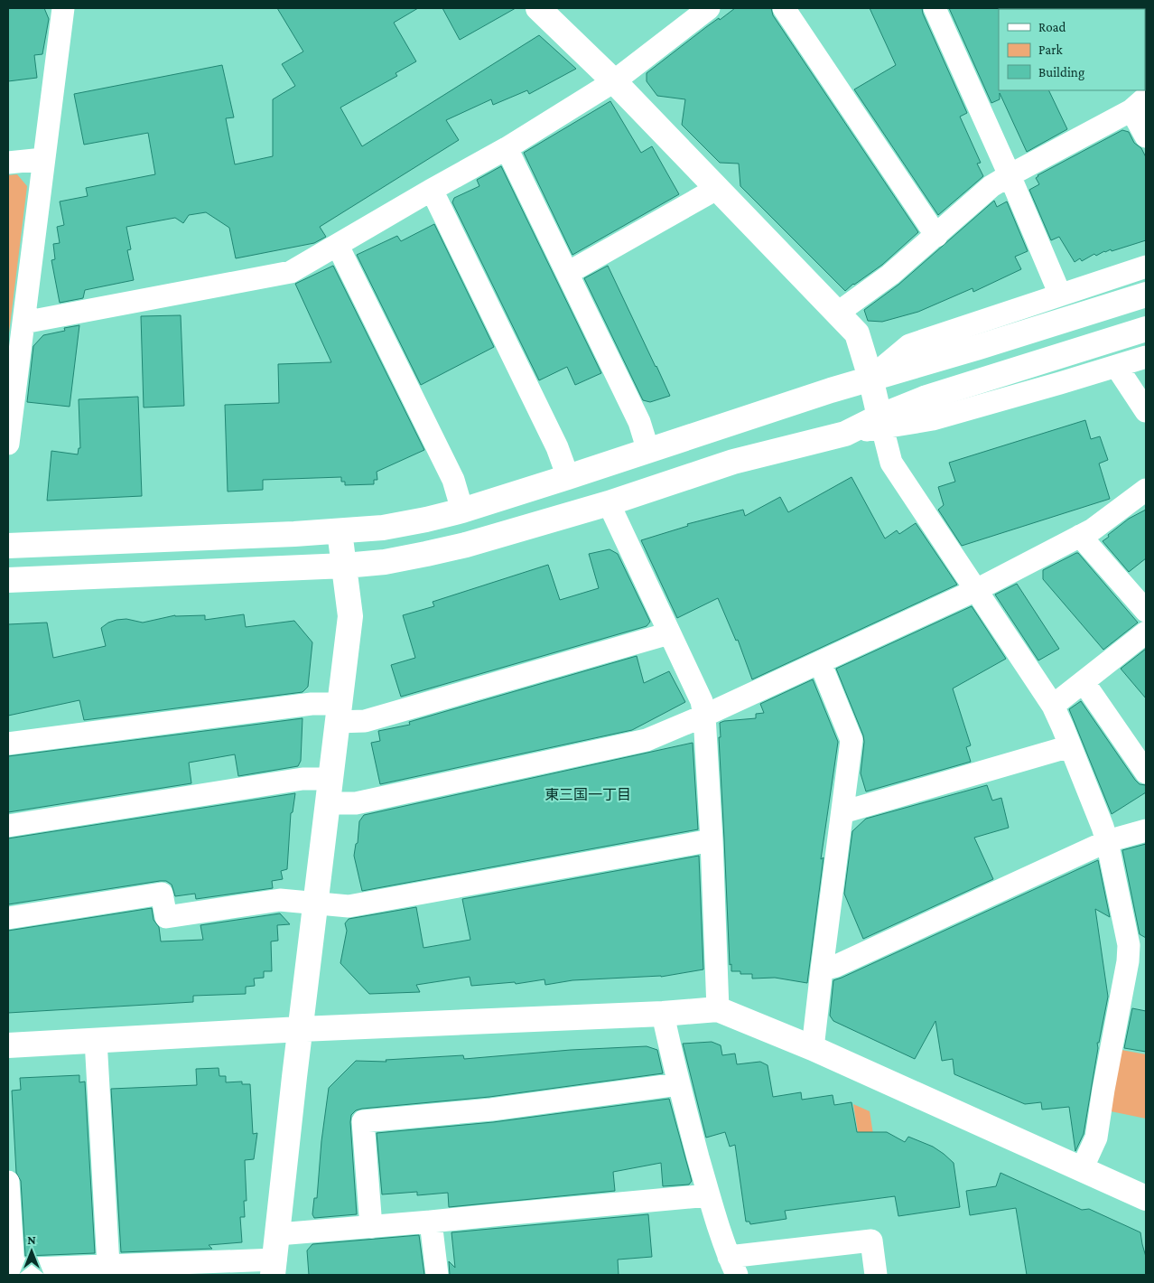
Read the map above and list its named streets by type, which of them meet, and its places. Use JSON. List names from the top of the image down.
{
  "districts": ["東三国一丁目"],
  "legend": ["Road", "Park", "Building"],
  "north": "top"
}
